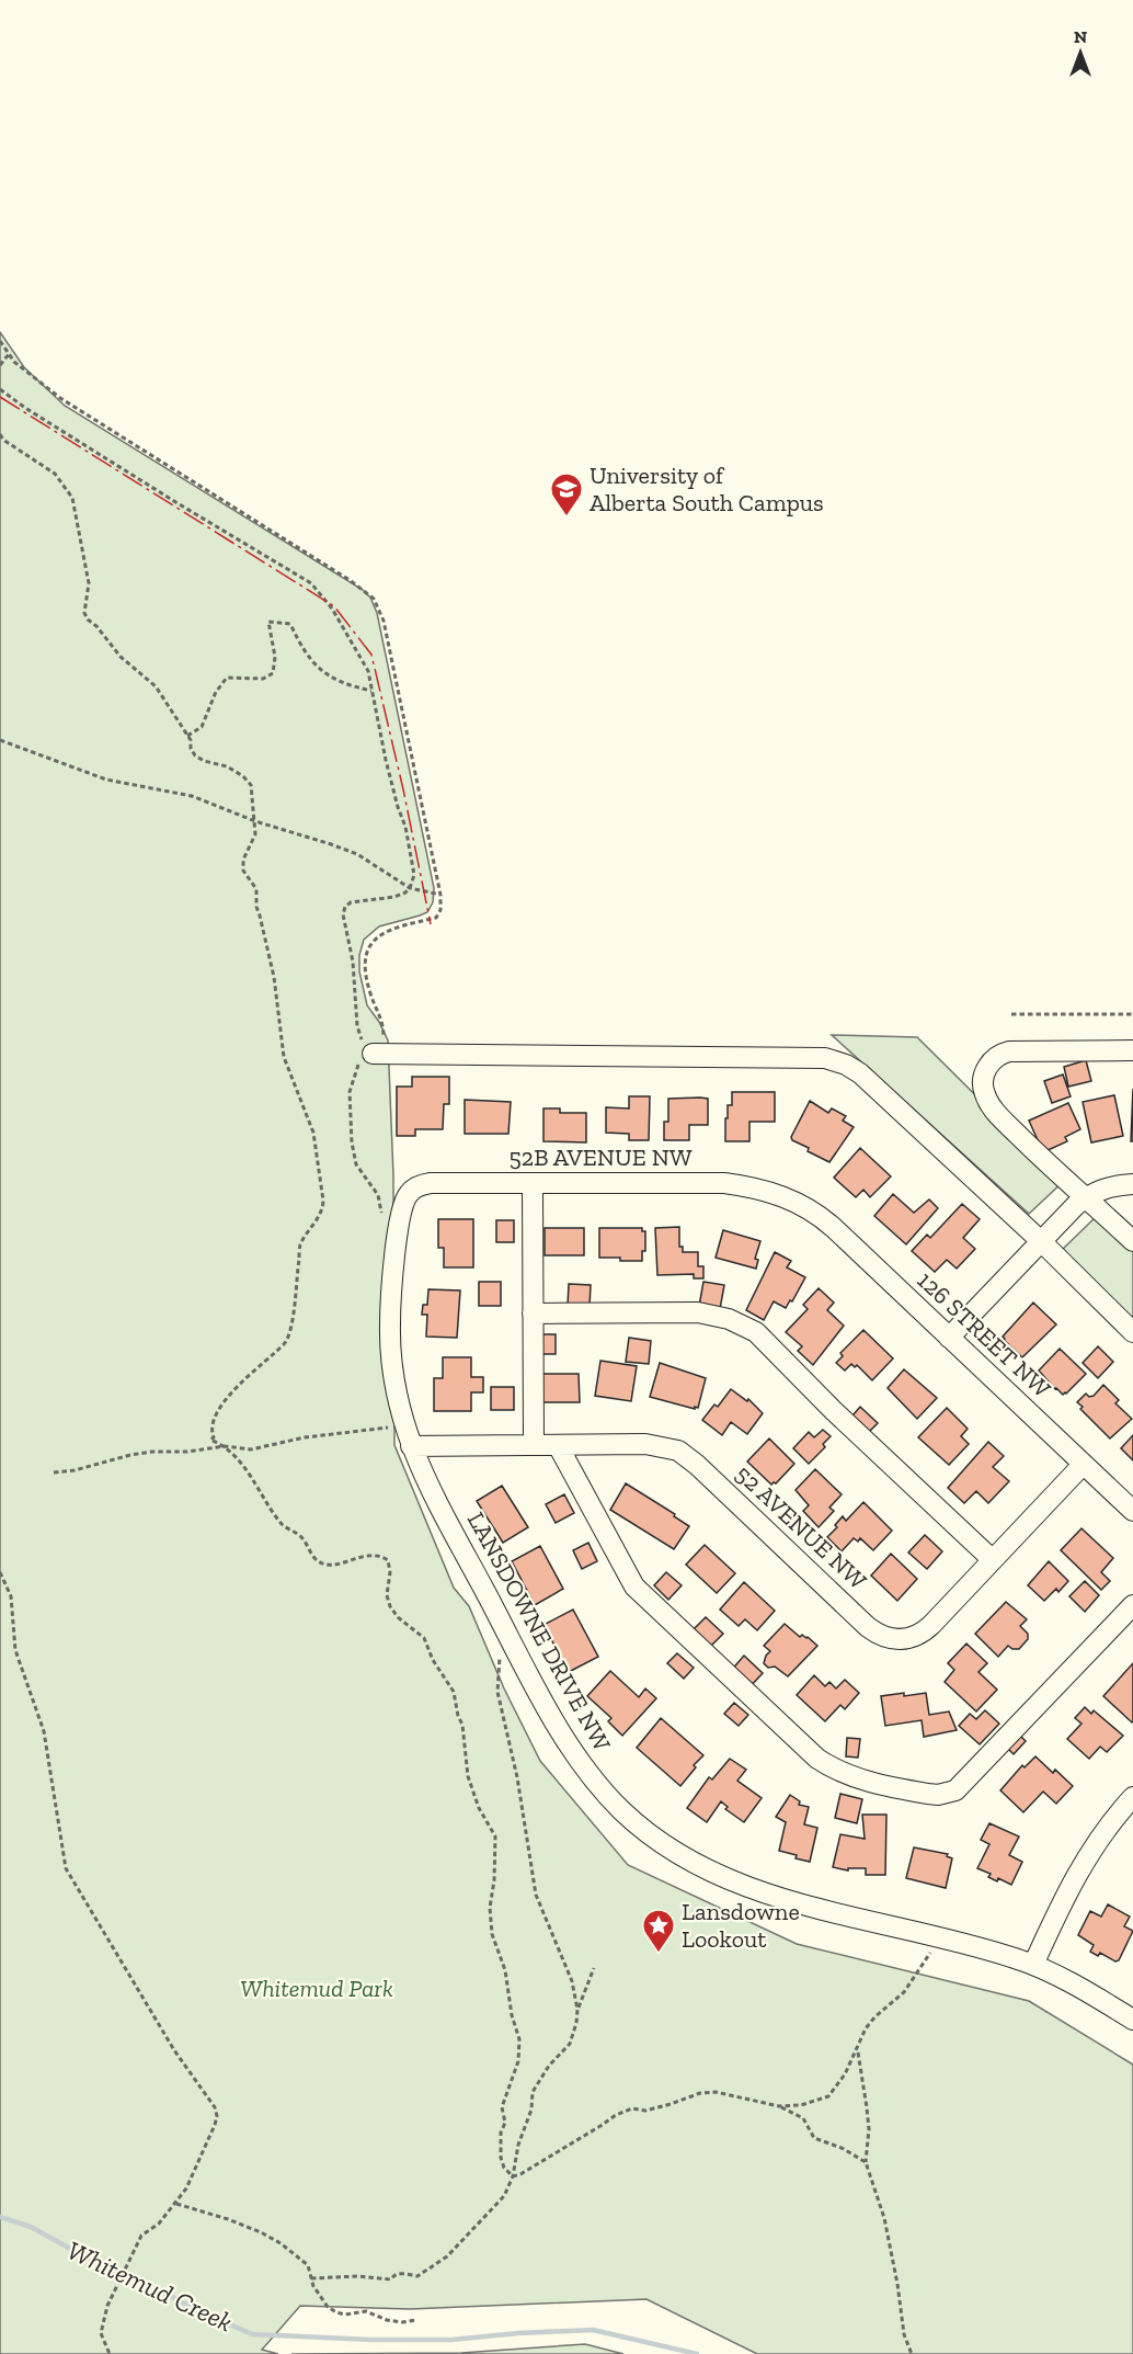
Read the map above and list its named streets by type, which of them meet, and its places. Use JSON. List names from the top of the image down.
{
  "streets": {
    "street": [
      "52B AVENUE NW",
      "126 STREET NW",
      "52 AVENUE NW",
      "LANSDOWNE DRIVE NW"
    ]
  },
  "crossings": [
    ["52B AVENUE NW", "126 STREET NW"],
    ["52B AVENUE NW", "LANSDOWNE DRIVE NW"],
    ["126 STREET NW", "52 AVENUE NW"],
    ["52 AVENUE NW", "LANSDOWNE DRIVE NW"]
  ],
  "water": ["Whitemud Creek"],
  "parks": ["Whitemud Park"],
  "places": {
    "school or university": ["University of Alberta South Campus"],
    "place": ["Lansdowne Lookout"]
  },
  "north": "top"
}
